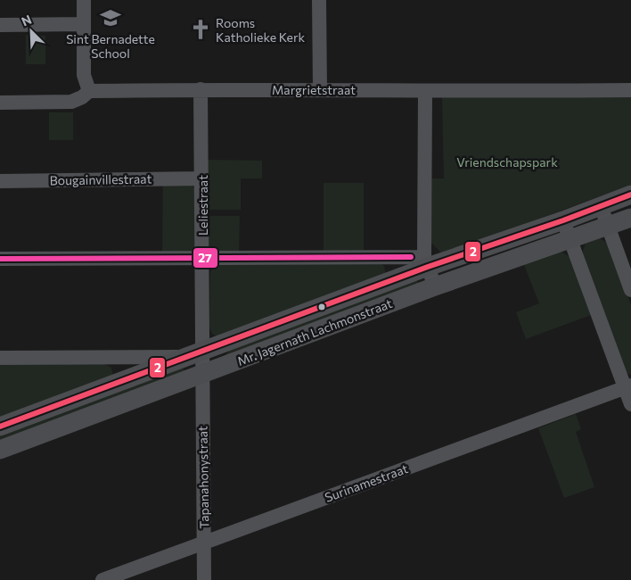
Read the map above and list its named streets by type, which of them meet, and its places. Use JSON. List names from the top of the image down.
{
  "streets": {
    "main road": ["Mr. Jagernath Lachmonstraat"],
    "street": [
      "Margrietstraat",
      "Bougainvillestraat",
      "Leliestraat",
      "Tapanahonystraat",
      "Surinamestraat"
    ]
  },
  "crossings": [
    ["Margrietstraat", "Leliestraat"],
    ["Bougainvillestraat", "Leliestraat"],
    ["Leliestraat", "Mr. Jagernath Lachmonstraat"],
    ["Leliestraat", "Tapanahonystraat"],
    ["Mr. Jagernath Lachmonstraat", "Tapanahonystraat"],
    ["Tapanahonystraat", "Surinamestraat"]
  ],
  "parks": ["Vriendschapspark"],
  "places": {
    "school or university": ["Sint Bernadette School"],
    "church": ["Rooms Katholieke Kerk"]
  },
  "lines": ["transit line 2", "transit line 27"],
  "north": "top left"
}
